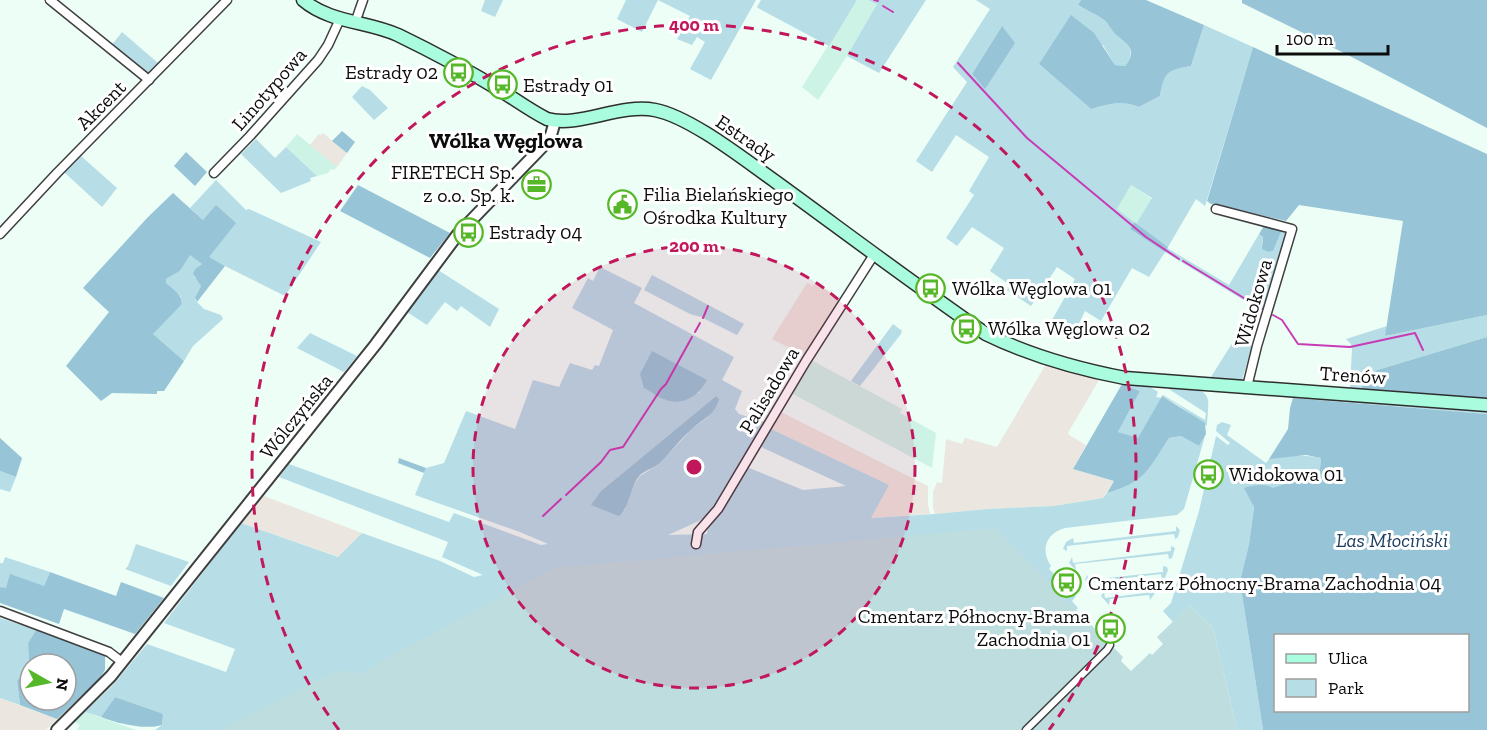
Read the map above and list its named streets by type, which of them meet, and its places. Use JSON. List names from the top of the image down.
{
  "streets": {
    "main road": ["Estrady", "Trenów"],
    "street": [
      "Linotypowa",
      "Akcent",
      "Widokowa",
      "Palisadowa",
      "Wólczyńska"
    ]
  },
  "crossings": [
    ["Estrady", "Trenów"],
    ["Estrady", "Palisadowa"],
    ["Estrady", "Wólczyńska"],
    ["Widokowa", "Trenów"]
  ],
  "districts": ["Wólka Węglowa"],
  "parks": ["Las Młociński"],
  "places": {
    "bus stop": [
      "Estrady 02",
      "Estrady 01",
      "Estrady 04",
      "Wólka Węglowa 01",
      "Wólka Węglowa 02",
      "Widokowa 01",
      "Cmentarz Północny-Brama Zachodnia 04",
      "Cmentarz Północny-Brama Zachodnia 01"
    ],
    "office": ["FIRETECH Sp. z o.o. Sp. k."],
    "public building": ["Filia Bielańskiego Ośrodka Kultury"]
  },
  "legend": ["Ulica", "Park"],
  "scale_bar": "100 m",
  "north": "right",
  "rings": ["400 m", "200 m"]
}
